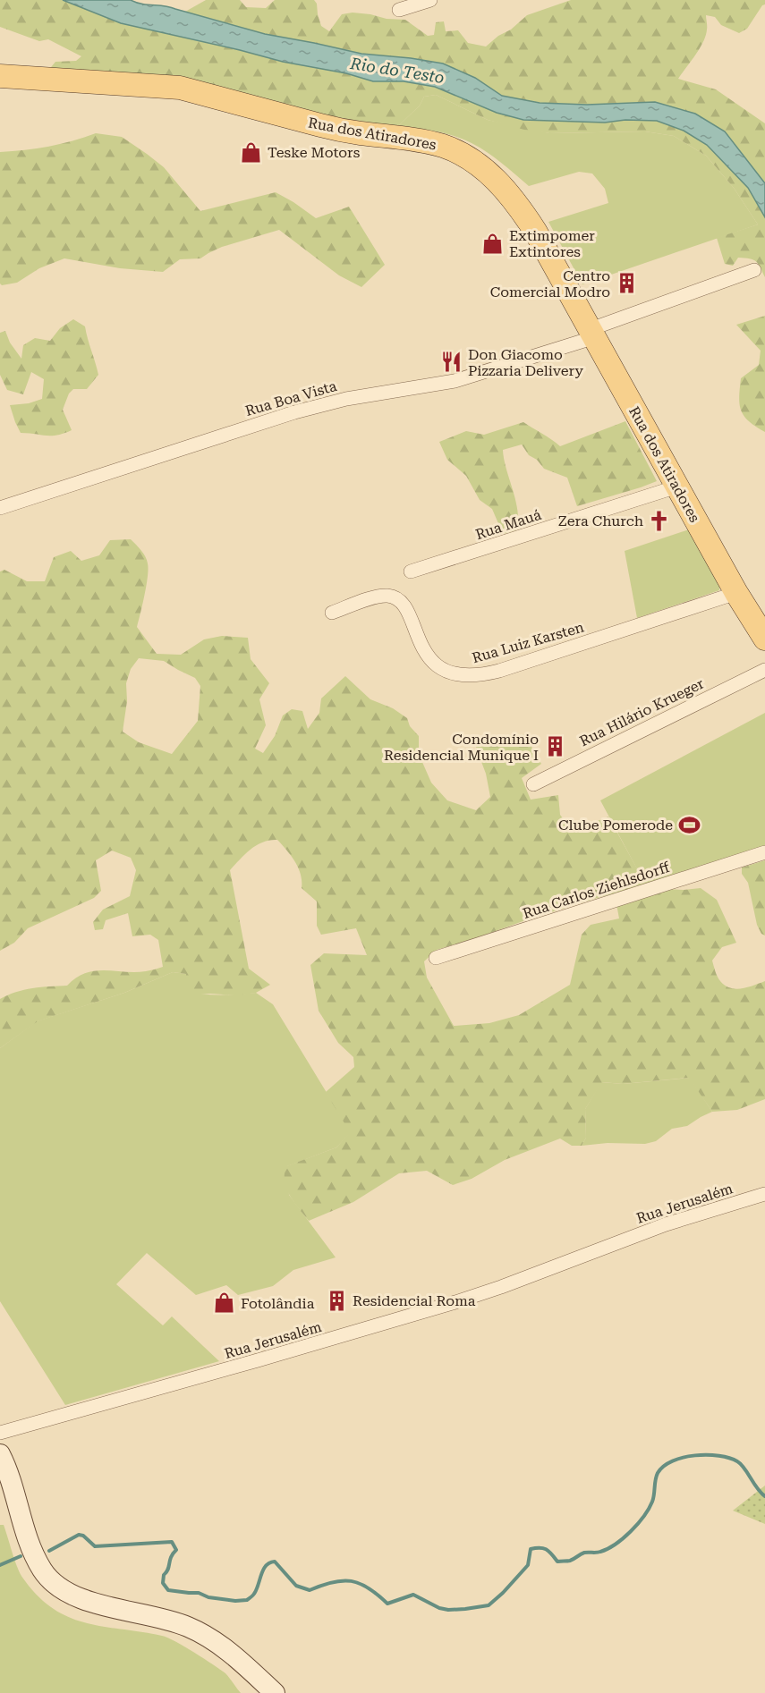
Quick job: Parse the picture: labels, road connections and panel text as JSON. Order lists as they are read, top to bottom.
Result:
{
  "streets": {
    "main road": ["Rua dos Atiradores"],
    "street": [
      "Rua Boa Vista",
      "Rua Mauá",
      "Rua Luiz Karsten",
      "Rua Hilário Krueger",
      "Rua Carlos Ziehlsdorff",
      "Rua Jerusalém"
    ]
  },
  "crossings": [
    ["Rua dos Atiradores", "Rua Boa Vista"],
    ["Rua dos Atiradores", "Rua Mauá"],
    ["Rua dos Atiradores", "Rua Luiz Karsten"]
  ],
  "water": ["Rio do Testo"],
  "places": {
    "shop": ["Teske Motors", "Extimpomer Extintores", "Fotolândia"],
    "building": ["Centro Comercial Modro", "Condomínio Residencial Munique I", "Residencial Roma"],
    "restaurant": ["Don Giacomo Pizzaria Delivery"],
    "church": ["Zera Church"],
    "sports": ["Clube Pomerode"]
  }
}
